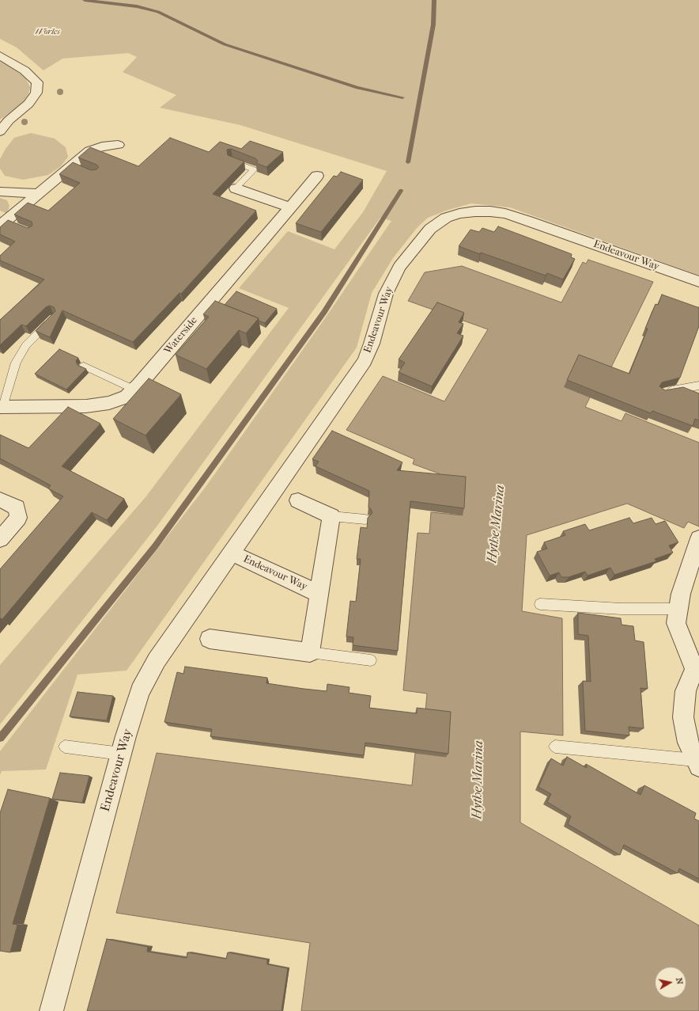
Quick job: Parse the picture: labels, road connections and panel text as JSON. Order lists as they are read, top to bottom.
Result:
{
  "streets": {
    "street": ["Endeavour Way", "Waterside"]
  },
  "water": ["Hythe Marina"],
  "parks": ["Worles"],
  "north": "right"
}
